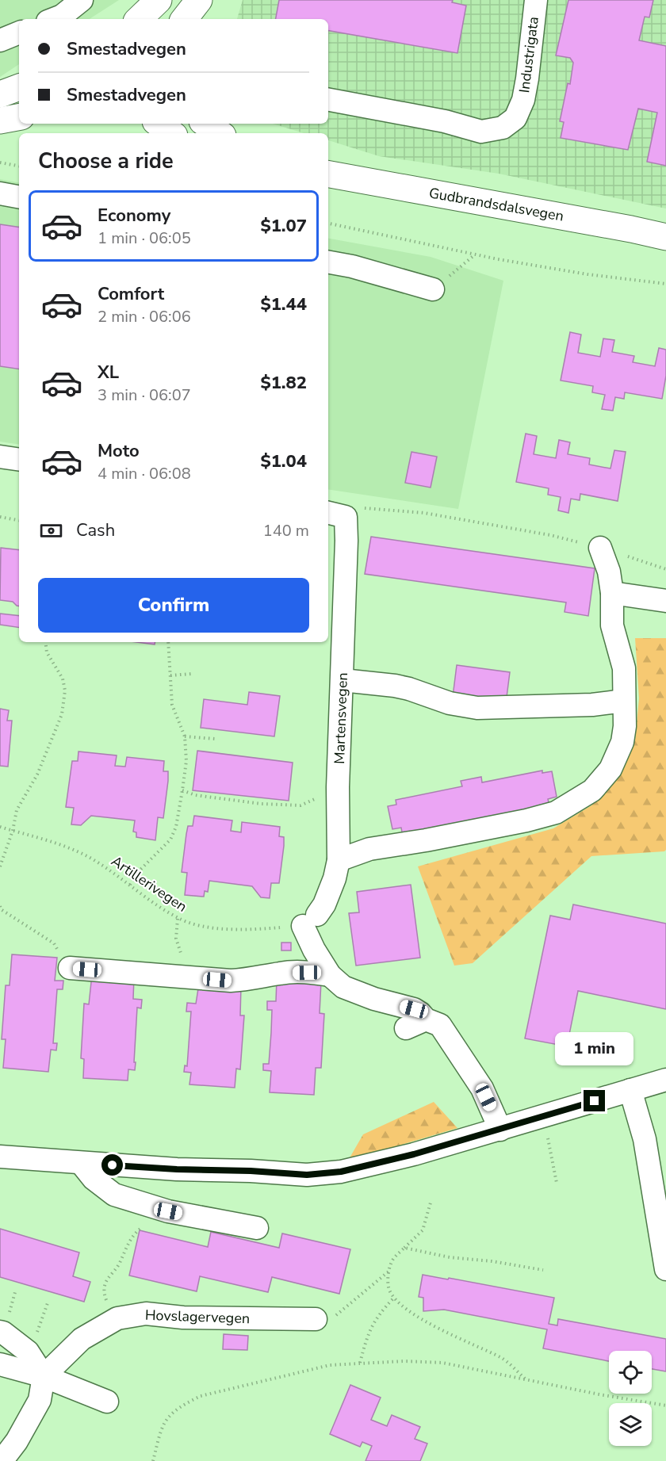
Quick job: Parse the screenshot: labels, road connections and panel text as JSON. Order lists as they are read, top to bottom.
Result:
{
  "streets": {
    "main road": ["Gudbrandsdalsvegen"],
    "street": ["Industrigata", "Martensvegen", "Hovslagervegen"],
    "path": ["Artillerivegen"]
  },
  "crossings": [
    ["Martensvegen", "Artillerivegen"]
  ],
  "page": {
    "banner": ["Smestadvegen", "Smestadvegen"],
    "heading": "Choose a ride",
    "list": [
      {
        "name": "Economy",
        "note": "1 min · 06:05",
        "value": "$1.07"
      },
      {
        "name": "Comfort",
        "note": "2 min · 06:06",
        "value": "$1.44"
      },
      {
        "name": "XL",
        "note": "3 min · 06:07",
        "value": "$1.82"
      },
      {
        "name": "Moto",
        "note": "4 min · 06:08",
        "value": "$1.04"
      }
    ],
    "pay": ["Cash", "140 m"],
    "buttons": "Confirm",
    "bubble": "1 min"
  }
}
